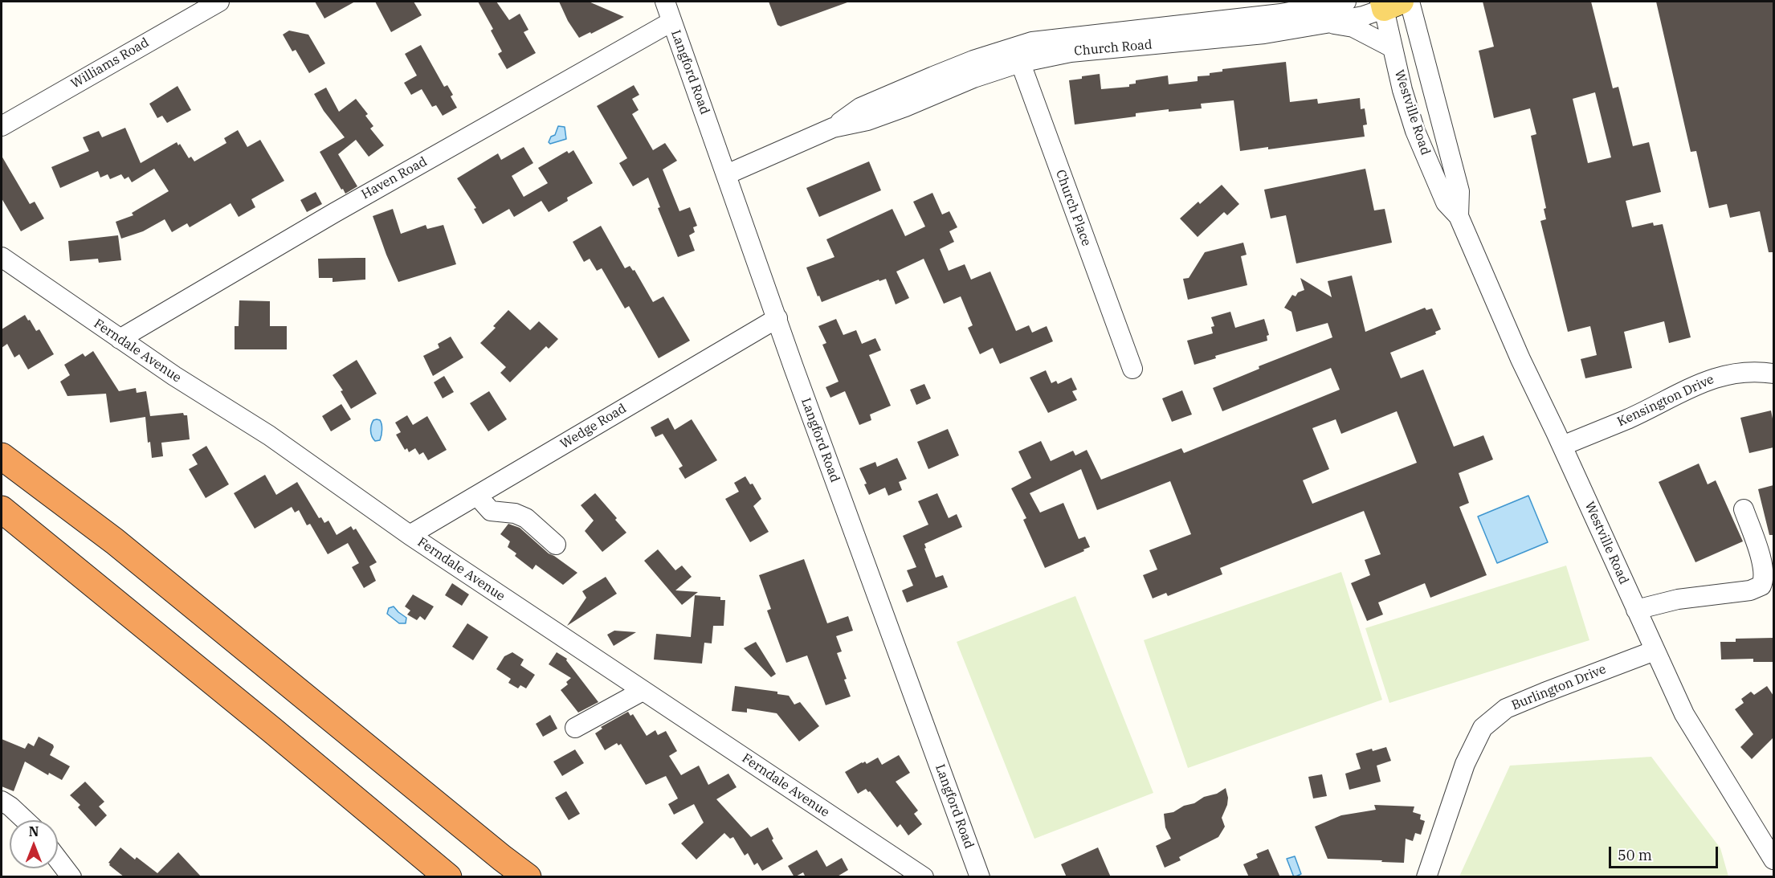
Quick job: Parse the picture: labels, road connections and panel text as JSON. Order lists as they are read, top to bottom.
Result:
{
  "streets": {
    "street": [
      "Church Road",
      "Williams Road",
      "Langford Road",
      "Westville Road",
      "Haven Road",
      "Church Place",
      "Ferndale Avenue",
      "Kensington Drive",
      "Wedge Road",
      "Burlington Drive"
    ]
  },
  "crossings": [
    ["Church Road", "Langford Road"],
    ["Church Road", "Westville Road"],
    ["Church Road", "Church Place"],
    ["Langford Road", "Haven Road"],
    ["Langford Road", "Wedge Road"],
    ["Westville Road", "Kensington Drive"],
    ["Westville Road", "Burlington Drive"],
    ["Haven Road", "Ferndale Avenue"],
    ["Ferndale Avenue", "Wedge Road"]
  ],
  "scale_bar": "50 m",
  "north": "top"
}
